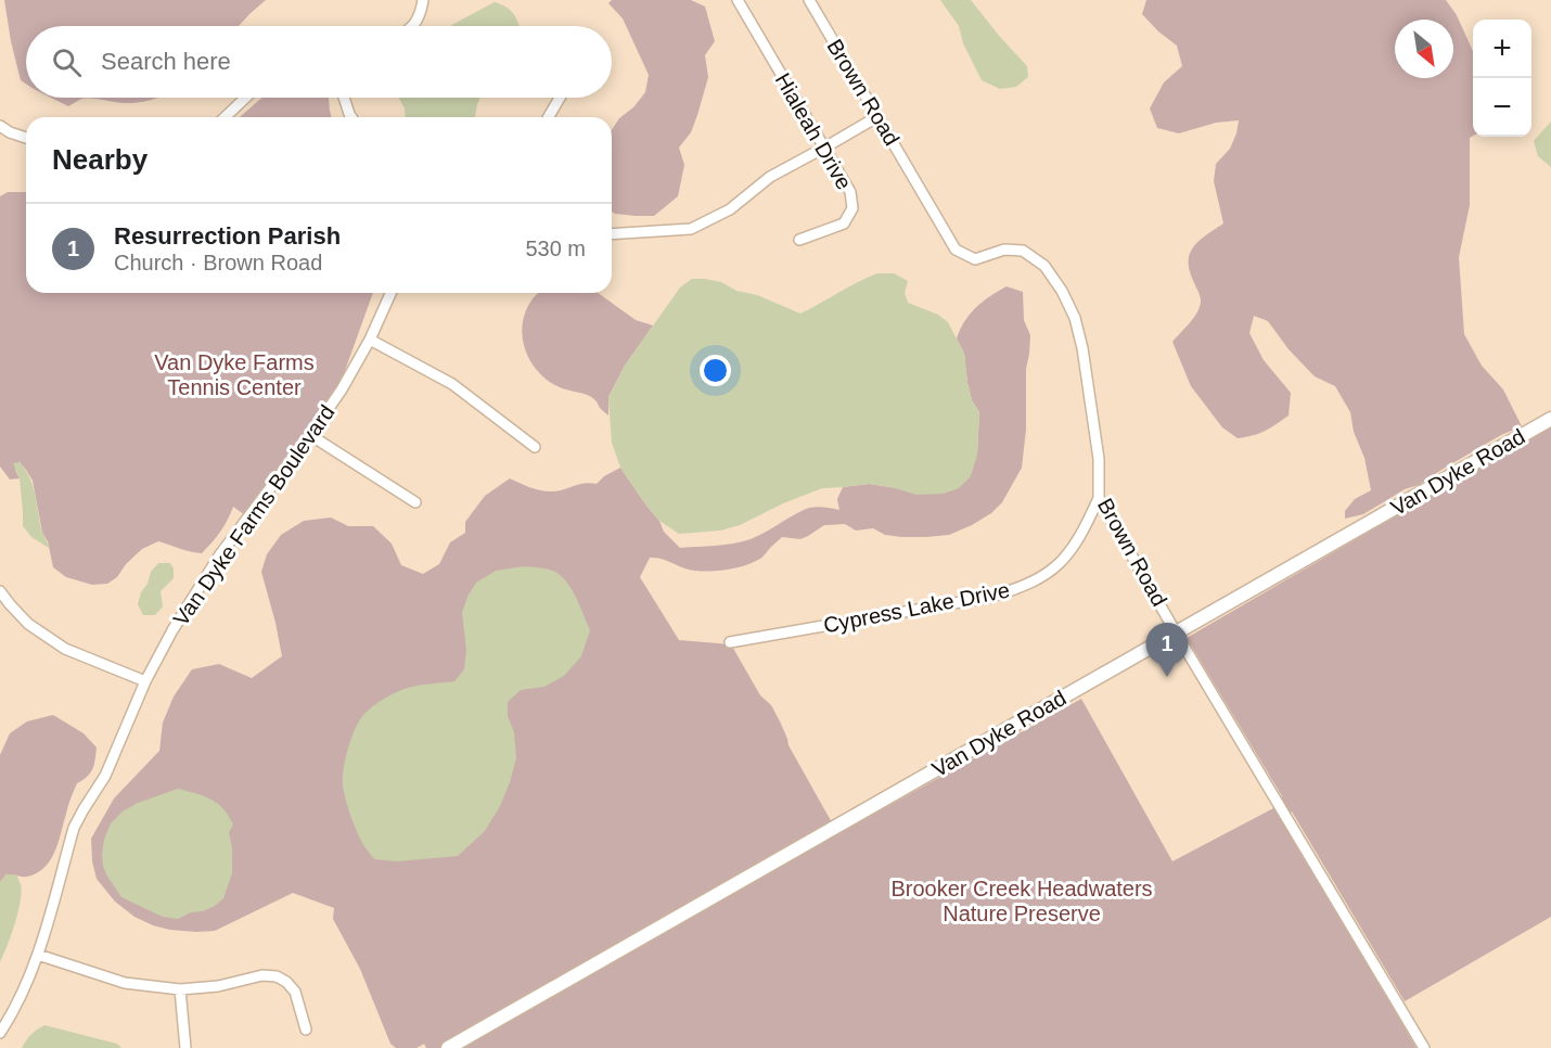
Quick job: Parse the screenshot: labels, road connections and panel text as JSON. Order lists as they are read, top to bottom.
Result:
{
  "streets": {
    "main road": ["Van Dyke Road"],
    "street": [
      "Brown Road",
      "Hialeah Drive",
      "Van Dyke Farms Boulevard",
      "Cypress Lake Drive"
    ]
  },
  "crossings": [
    ["Brown Road", "Van Dyke Road"],
    ["Brown Road", "Cypress Lake Drive"]
  ],
  "parks": ["Van Dyke Farms Tennis Center", "Brooker Creek Headwaters Nature Preserve"],
  "north": "bottom right",
  "page": {
    "map_buttons": ["+", "−"],
    "search": "Search here",
    "heading": "Nearby",
    "list": [
      {
        "mark": "1",
        "name": "Resurrection Parish",
        "note": "Church · Brown Road",
        "value": "530 m"
      }
    ],
    "pins": "1"
  }
}
